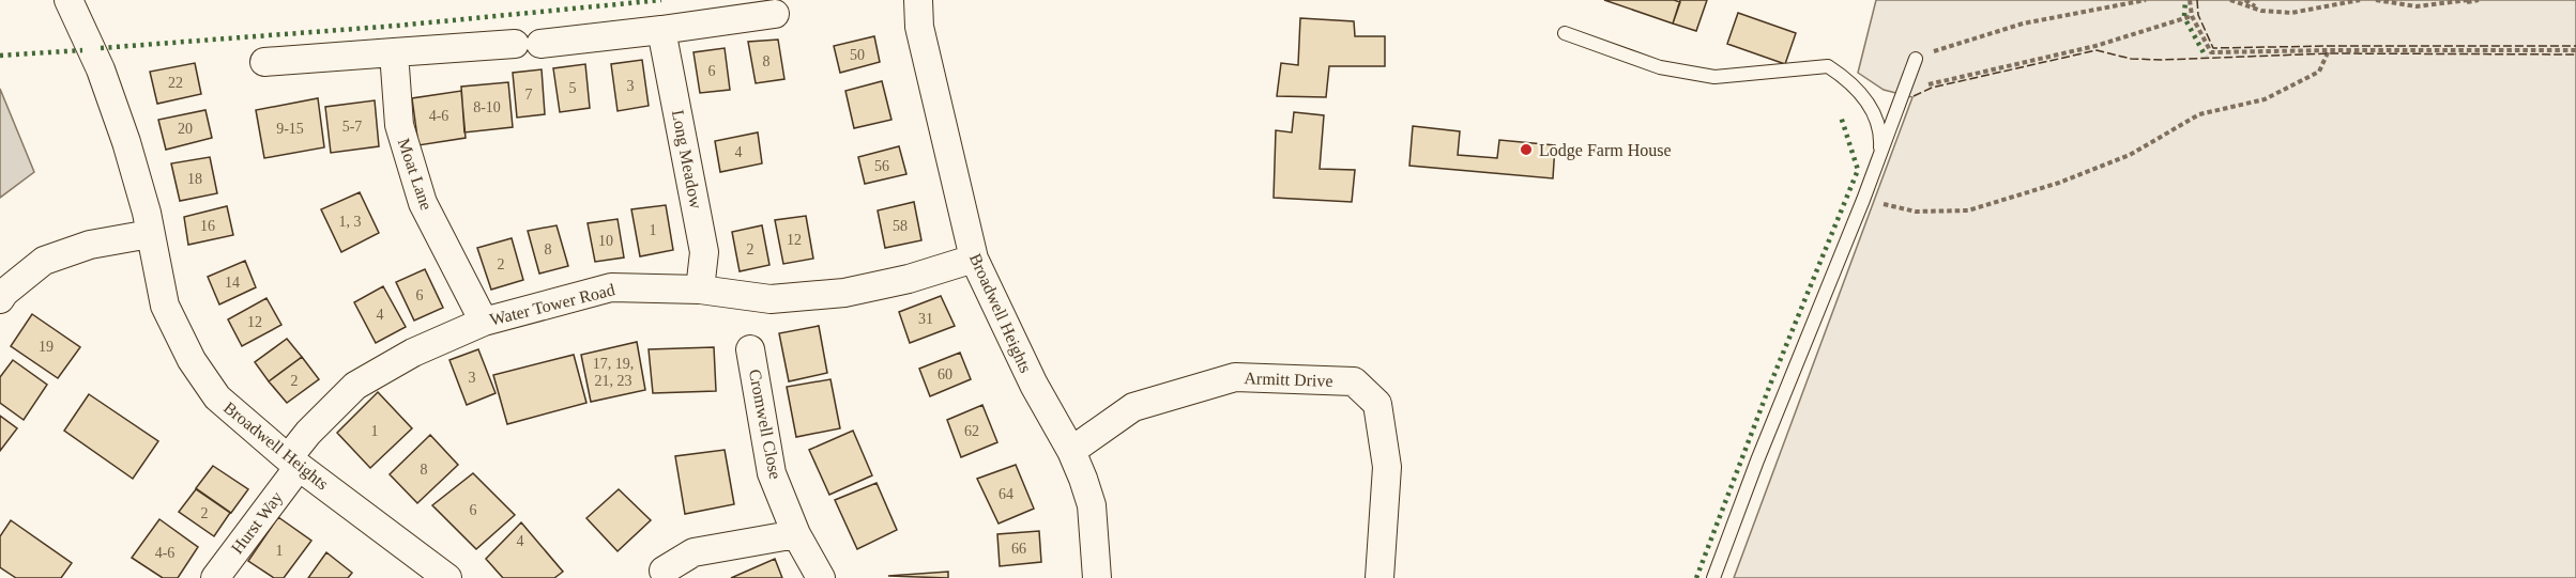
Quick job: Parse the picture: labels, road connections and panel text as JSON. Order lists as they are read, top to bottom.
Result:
{
  "streets": {
    "street": [
      "Long Meadow",
      "Moat Lane",
      "Water Tower Road",
      "Broadwell Heights",
      "Armitt Drive",
      "Cromwell Close",
      "Hurst Way"
    ]
  },
  "crossings": [
    ["Long Meadow", "Water Tower Road"],
    ["Moat Lane", "Water Tower Road"],
    ["Water Tower Road", "Broadwell Heights"],
    ["Water Tower Road", "Hurst Way"],
    ["Broadwell Heights", "Armitt Drive"],
    ["Broadwell Heights", "Hurst Way"]
  ],
  "places": ["Lodge Farm House"],
  "house_numbers": [
    "50",
    "8",
    "6",
    "22",
    "3",
    "5",
    "7",
    "8-10",
    "4-6",
    "5-7",
    "20",
    "9-15",
    "4",
    "56",
    "18",
    "1, 3",
    "16",
    "58",
    "1",
    "12",
    "10",
    "8",
    "2",
    "2",
    "14",
    "6",
    "4",
    "31",
    "12",
    "19",
    "17, 19, 21, 23",
    "60",
    "3",
    "2",
    "1",
    "62",
    "8",
    "64",
    "6",
    "2",
    "4",
    "66",
    "1",
    "4-6"
  ]
}
